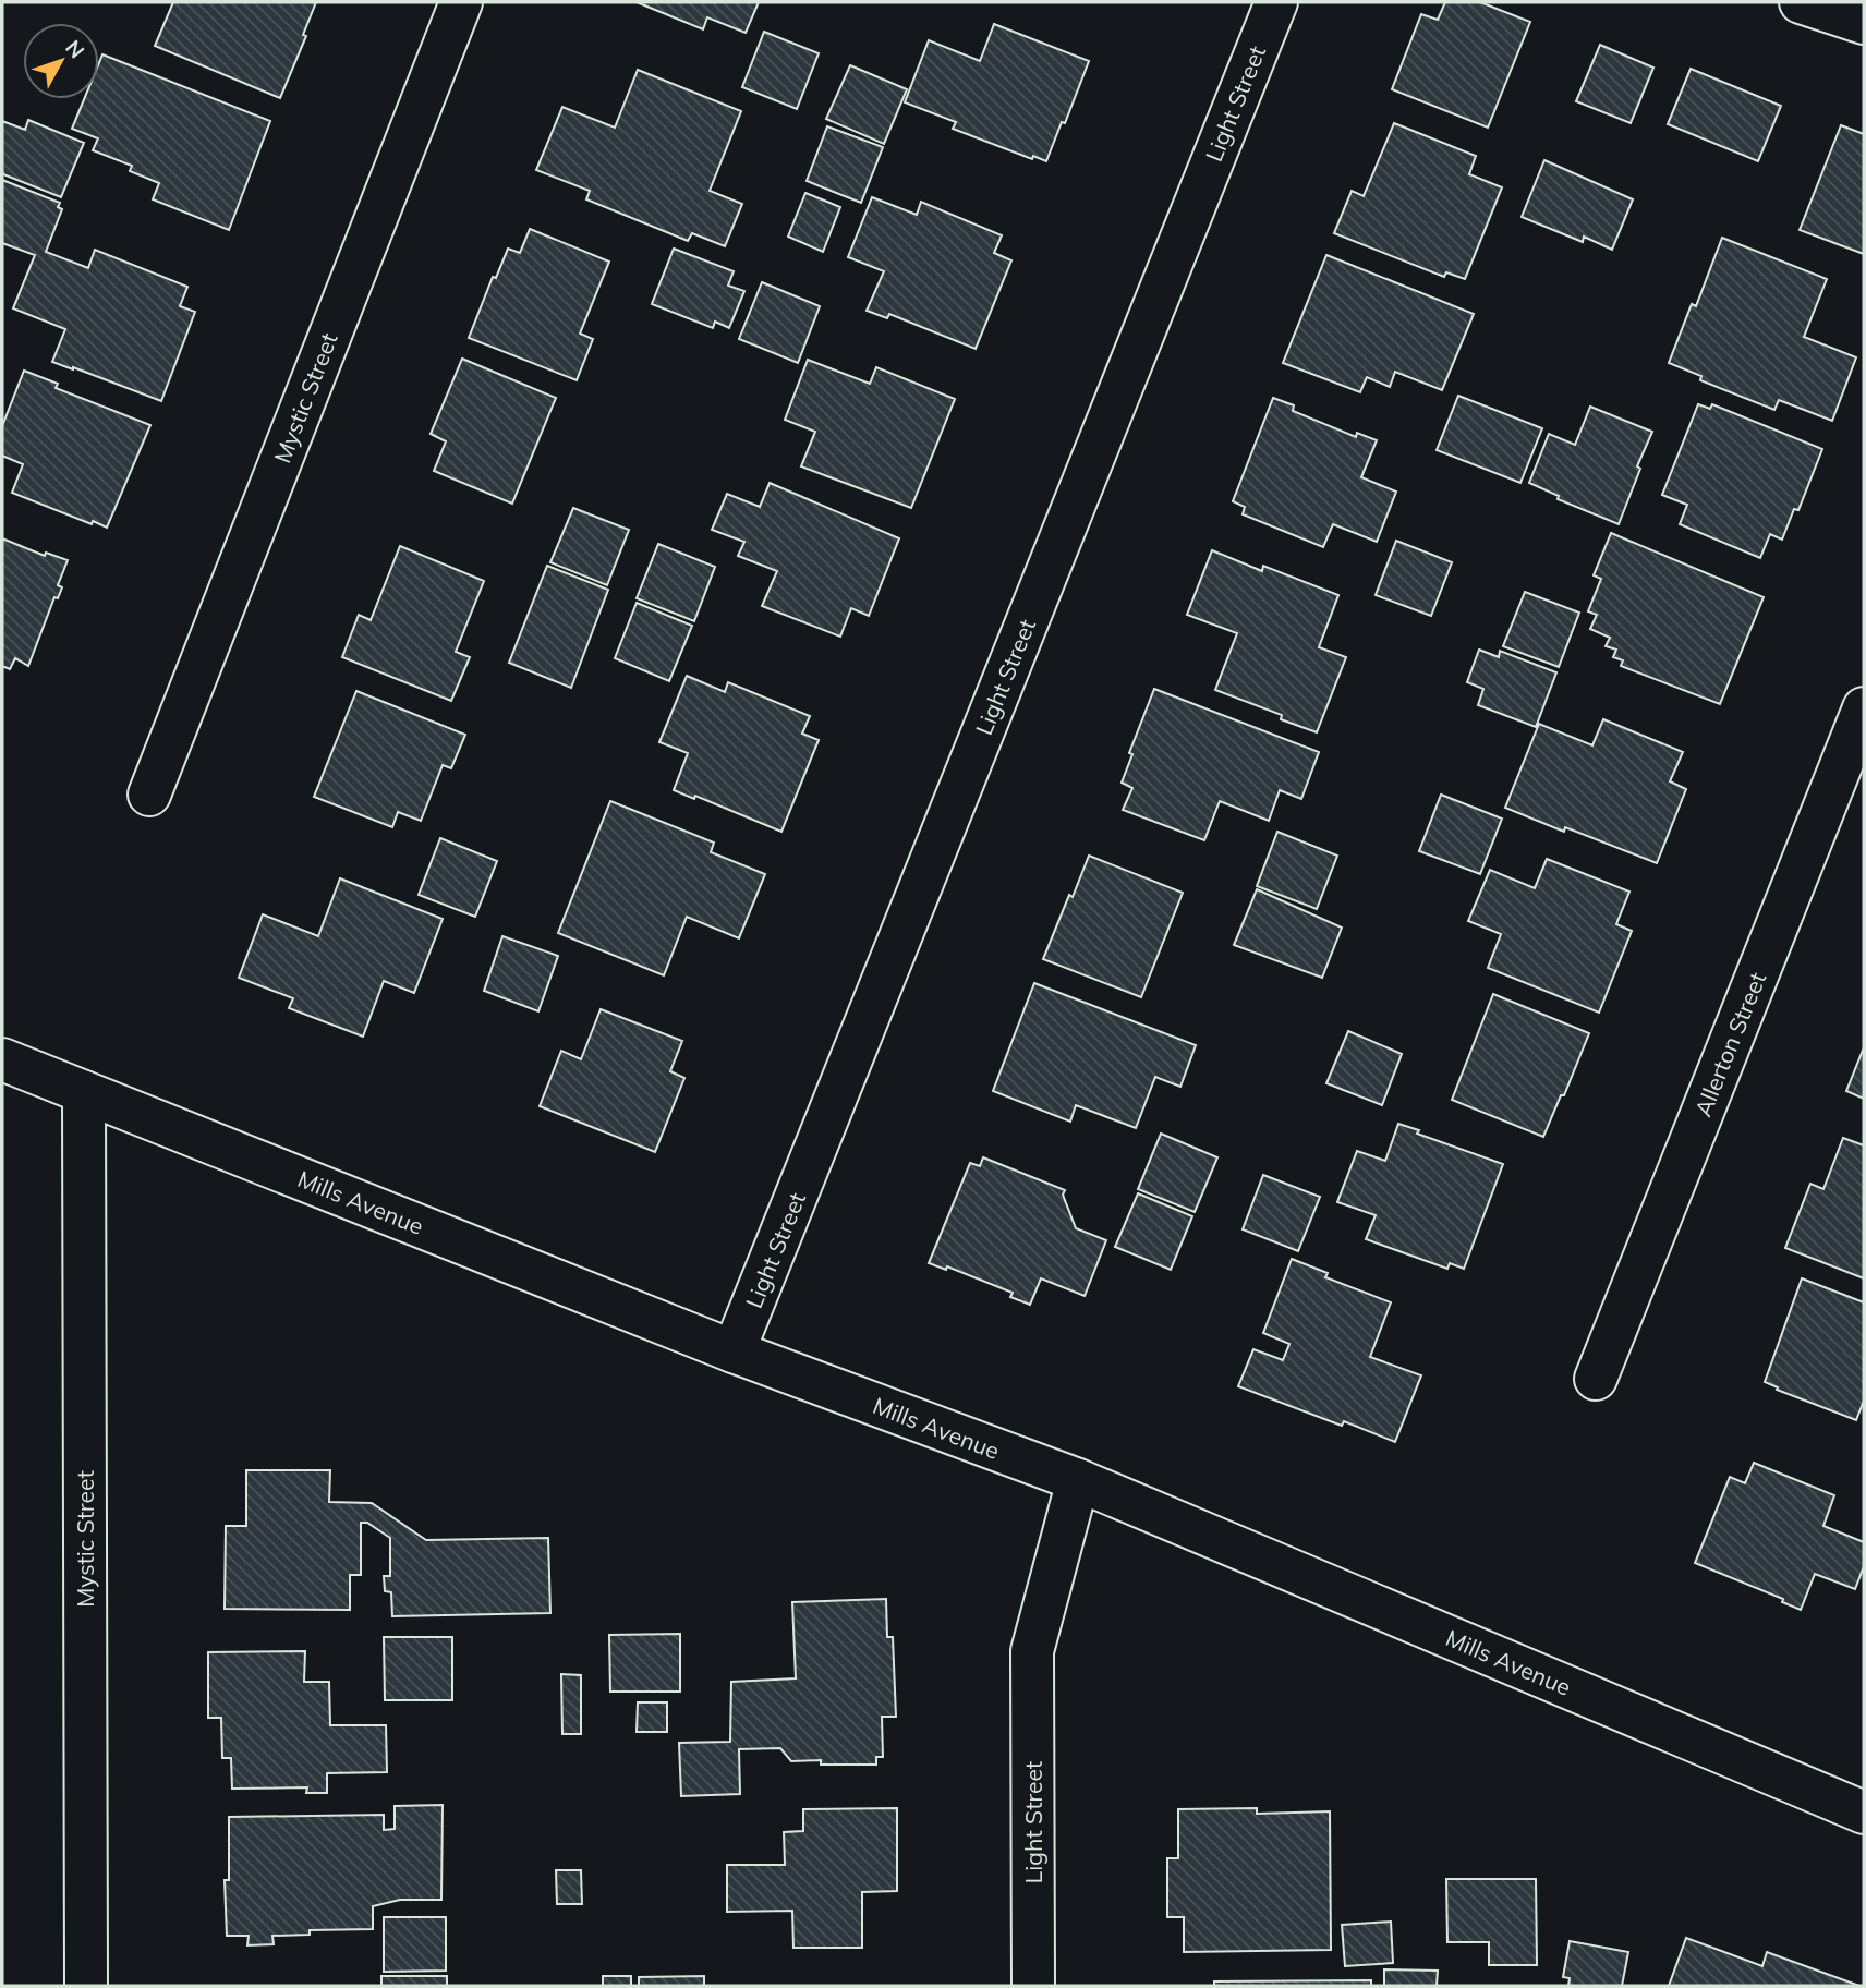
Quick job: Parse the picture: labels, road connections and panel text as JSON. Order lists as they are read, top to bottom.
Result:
{
  "streets": {
    "street": [
      "Light Street",
      "Mystic Street",
      "Allerton Street",
      "Mills Avenue"
    ]
  },
  "crossings": [
    ["Light Street", "Mills Avenue"],
    ["Mystic Street", "Mills Avenue"]
  ],
  "north": "top right"
}
